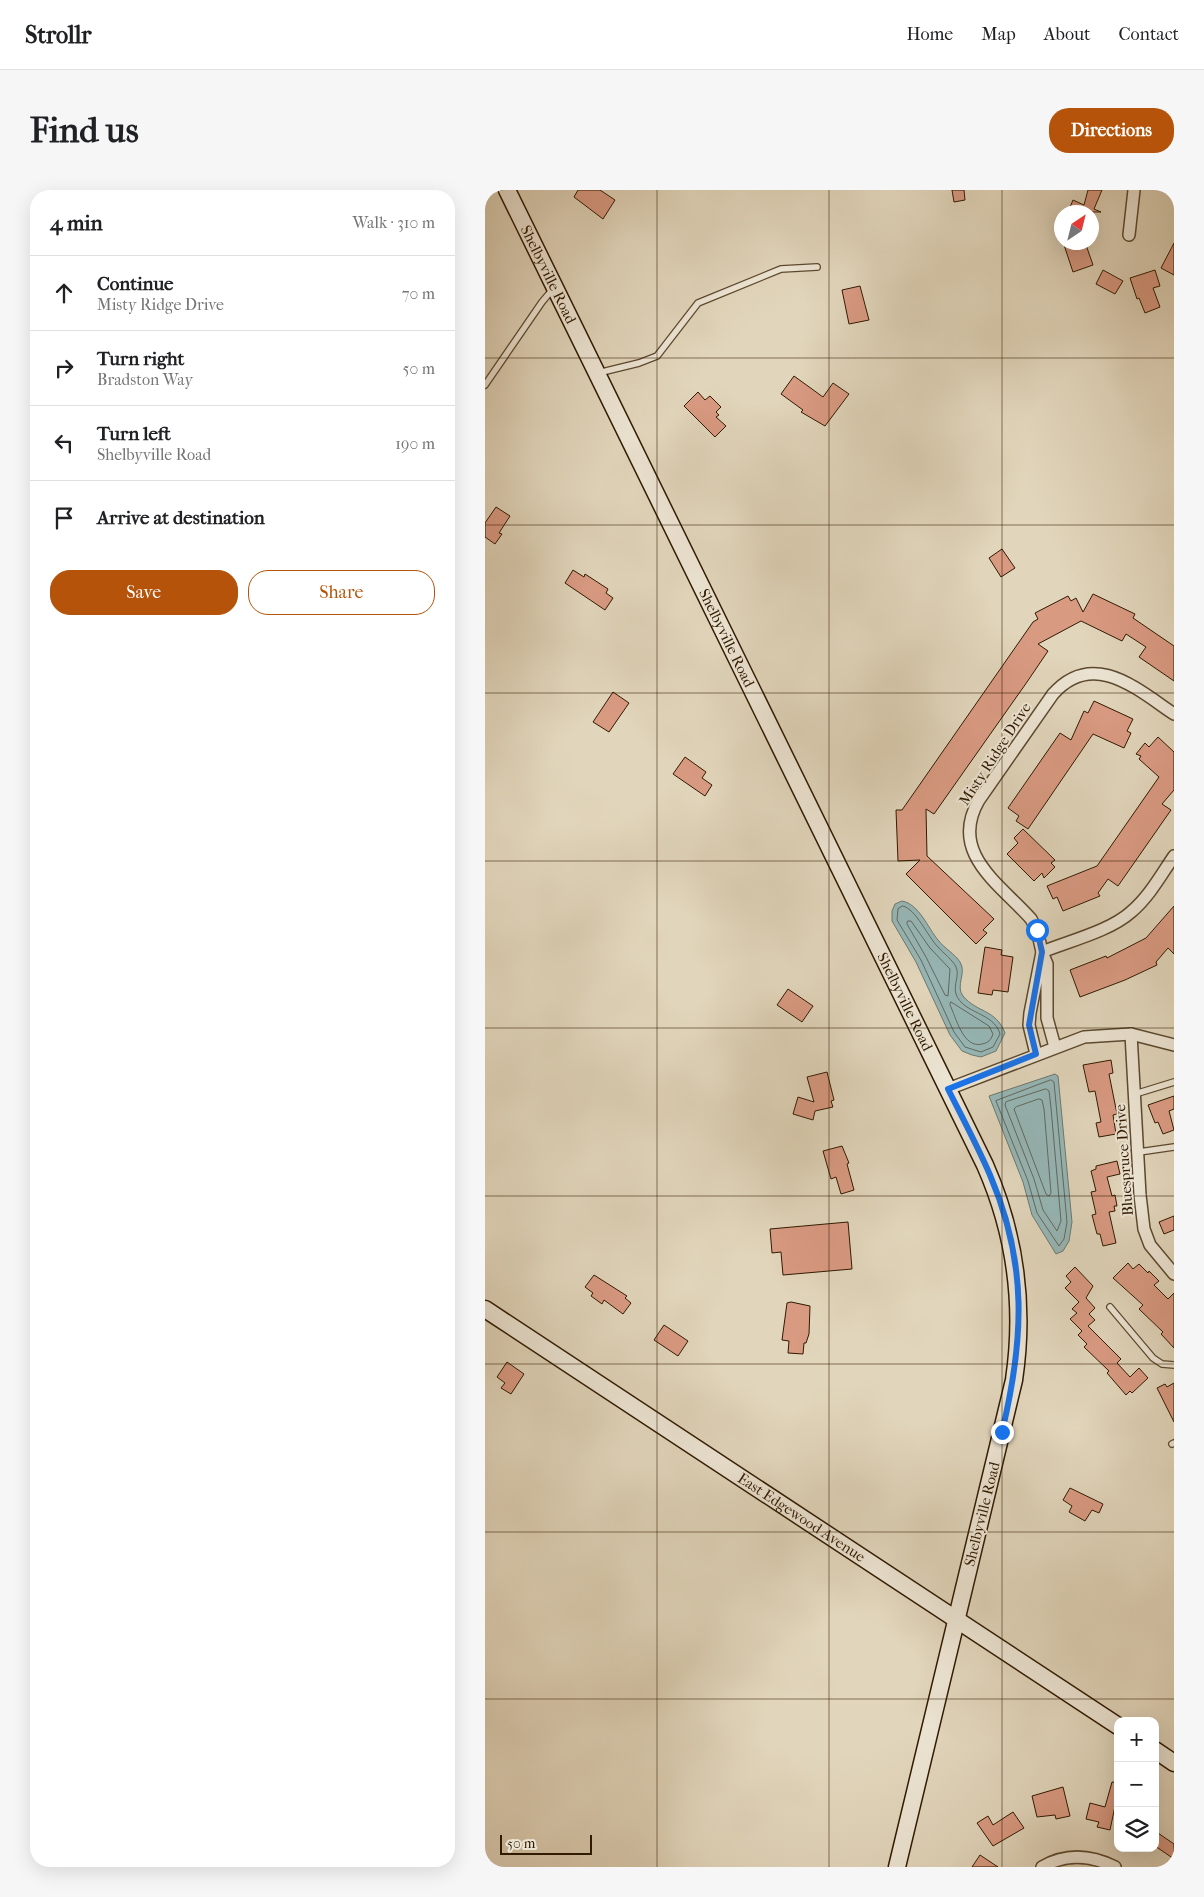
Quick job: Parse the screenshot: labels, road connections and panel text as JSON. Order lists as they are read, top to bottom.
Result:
{
  "streets": {
    "main road": ["Shelbyville Road", "East Edgewood Avenue"],
    "street": ["Misty Ridge Drive", "Bluespruce Drive"]
  },
  "crossings": [
    ["Shelbyville Road", "East Edgewood Avenue"]
  ],
  "scale_bar": "50 m",
  "north": "top right",
  "page": {
    "header": "Strollr",
    "nav": [
      "Home",
      "Map",
      "About",
      "Contact"
    ],
    "buttons": [
      "Directions",
      ["Save", "Share"]
    ],
    "title": "Find us",
    "heading": ["4 min", "Walk · 310 m"],
    "list": [
      ["Continue", "Misty Ridge Drive", "70 m"],
      ["Turn right", "Bradston Way", "50 m"],
      ["Turn left", "Shelbyville Road", "190 m"],
      "Arrive at destination"
    ],
    "map_buttons": ["+", "−"],
    "scale": "50 m"
  }
}
